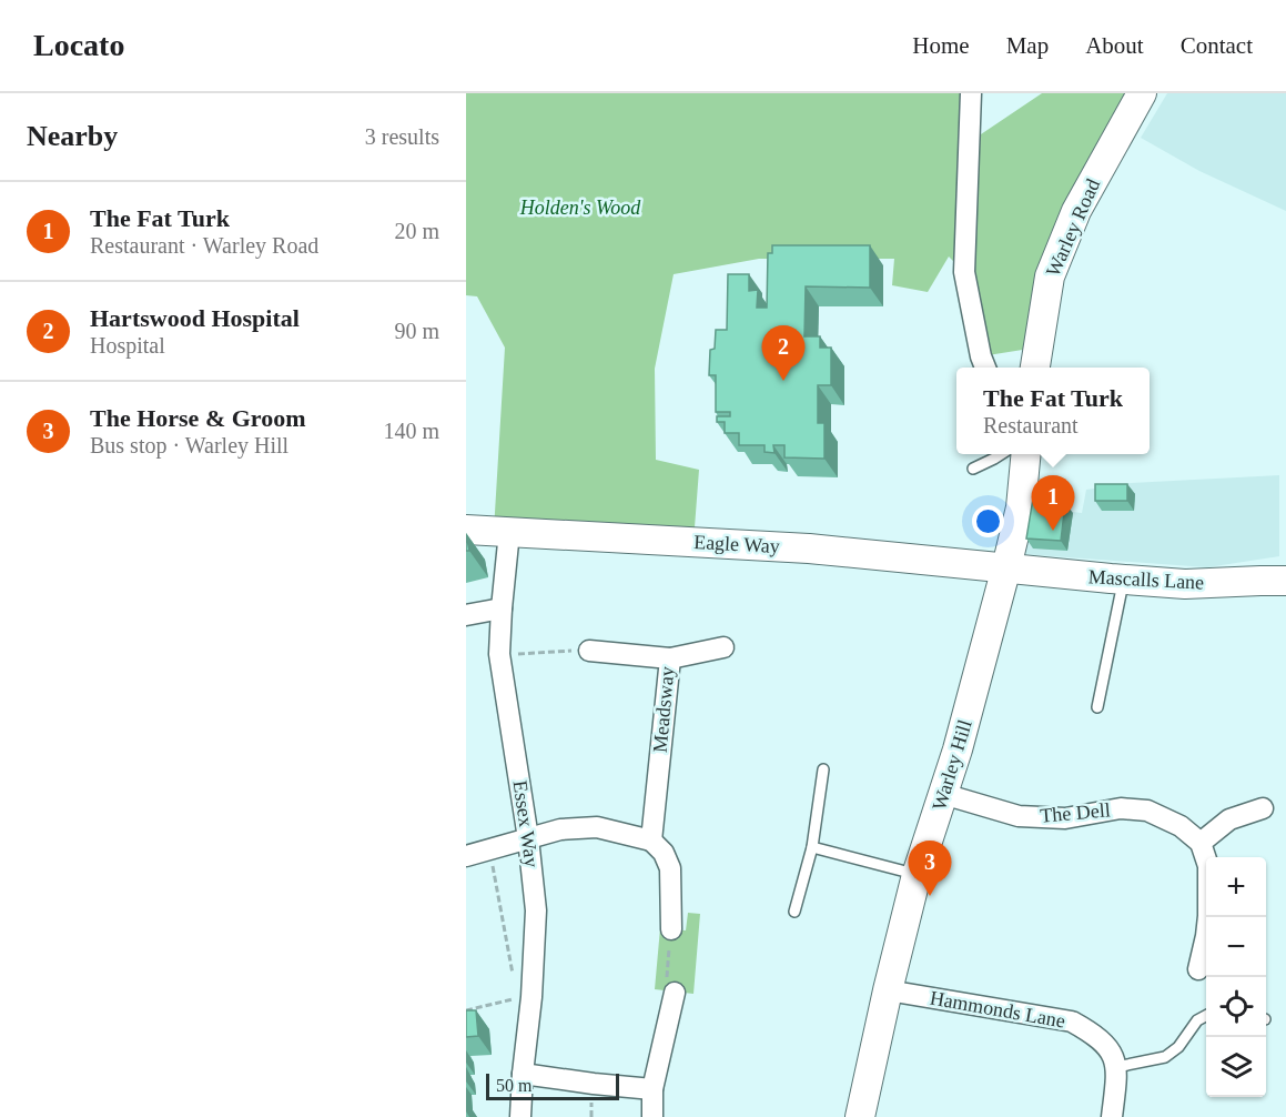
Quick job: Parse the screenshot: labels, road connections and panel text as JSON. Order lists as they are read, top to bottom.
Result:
{
  "streets": {
    "main road": [
      "Warley Road",
      "Eagle Way",
      "Mascalls Lane",
      "Warley Hill"
    ],
    "street": [
      "Meadsway",
      "The Dell",
      "Essex Way",
      "Hammonds Lane"
    ]
  },
  "crossings": [
    ["Eagle Way", "Mascalls Lane"],
    ["Eagle Way", "Warley Hill"],
    ["Eagle Way", "Essex Way"],
    ["Mascalls Lane", "Warley Hill"],
    ["Warley Hill", "The Dell"],
    ["Warley Hill", "Hammonds Lane"]
  ],
  "parks": ["Holden's Wood"],
  "scale_bar": "50 m",
  "page": {
    "header": "Locato",
    "nav": [
      "Home",
      "Map",
      "About",
      "Contact"
    ],
    "heading": ["Nearby", "3 results"],
    "list": [
      {
        "mark": "1",
        "name": "The Fat Turk",
        "note": "Restaurant · Warley Road",
        "value": "20 m"
      },
      {
        "mark": "2",
        "name": "Hartswood Hospital",
        "note": "Hospital",
        "value": "90 m"
      },
      {
        "mark": "3",
        "name": "The Horse & Groom",
        "note": "Bus stop · Warley Hill",
        "value": "140 m"
      }
    ],
    "pins": ["2", "1", "3"],
    "popup": ["The Fat Turk", "Restaurant"],
    "map_buttons": ["+", "−"],
    "scale": "50 m"
  }
}
